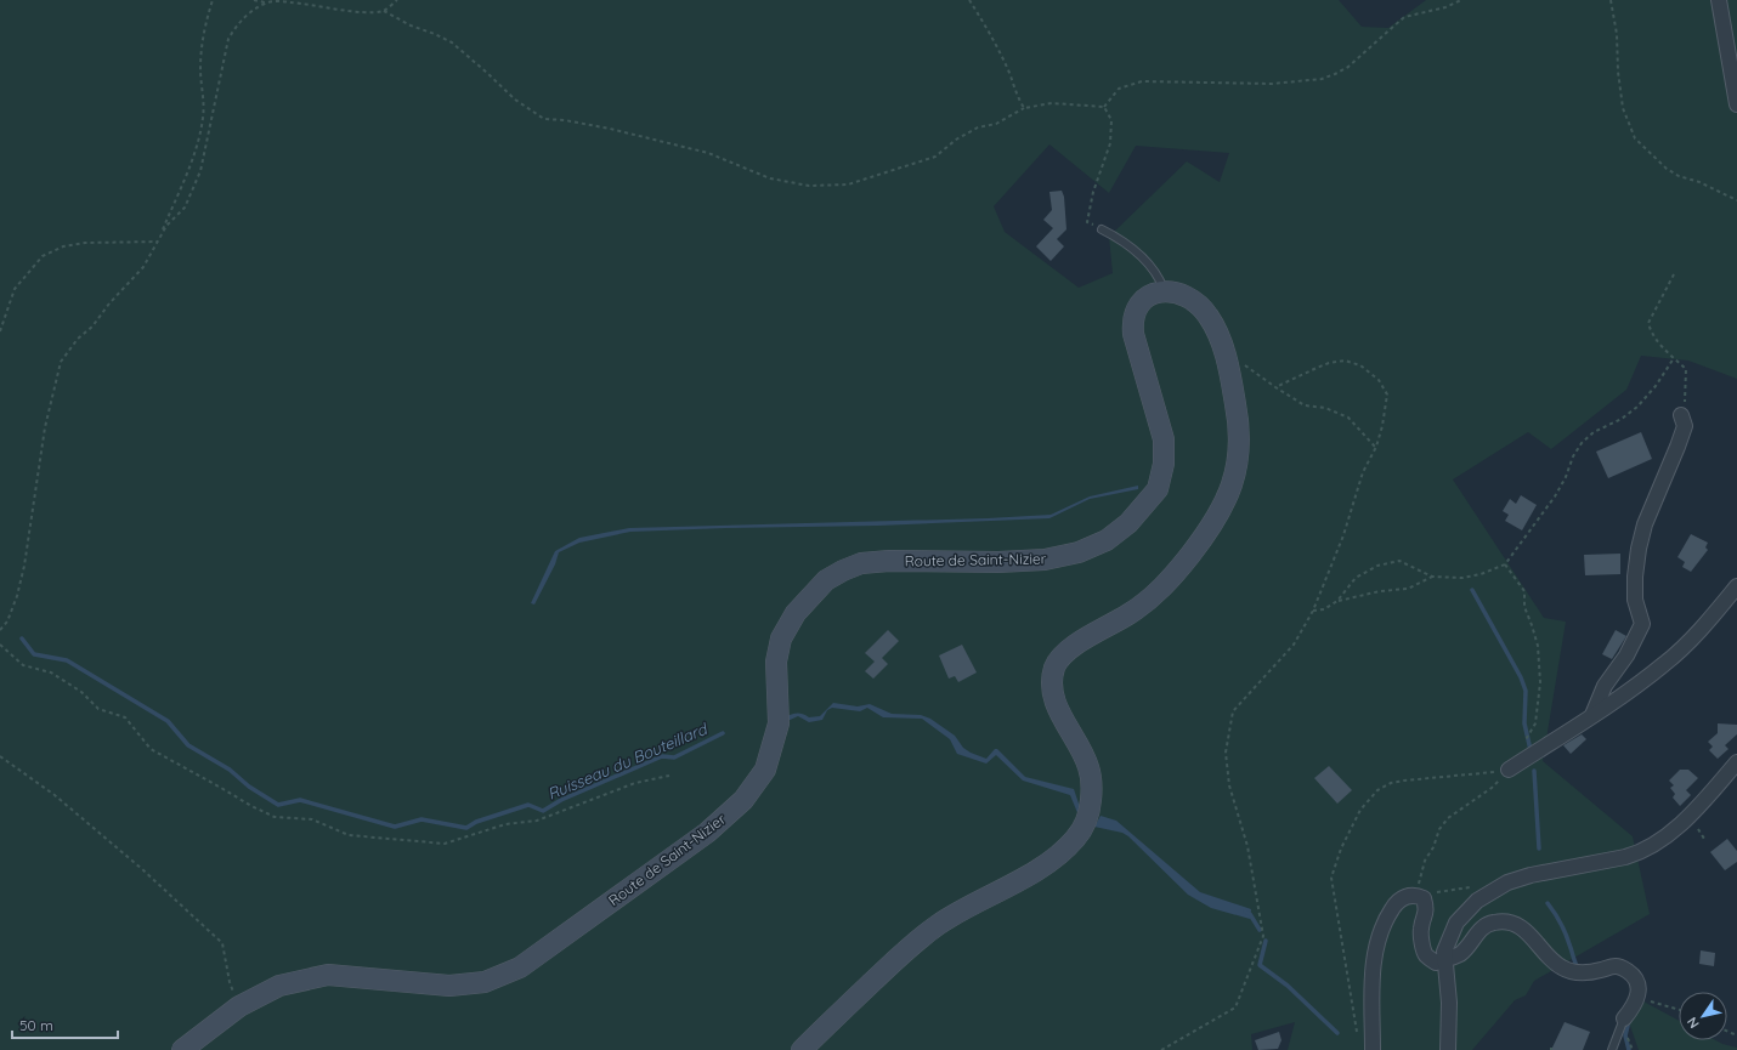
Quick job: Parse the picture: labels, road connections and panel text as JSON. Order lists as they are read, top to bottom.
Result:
{
  "streets": {
    "main road": ["Route de Saint-Nizier"]
  },
  "water": ["Ruisseau du Bouteillard"],
  "scale_bar": "50 m",
  "north": "bottom left"
}
